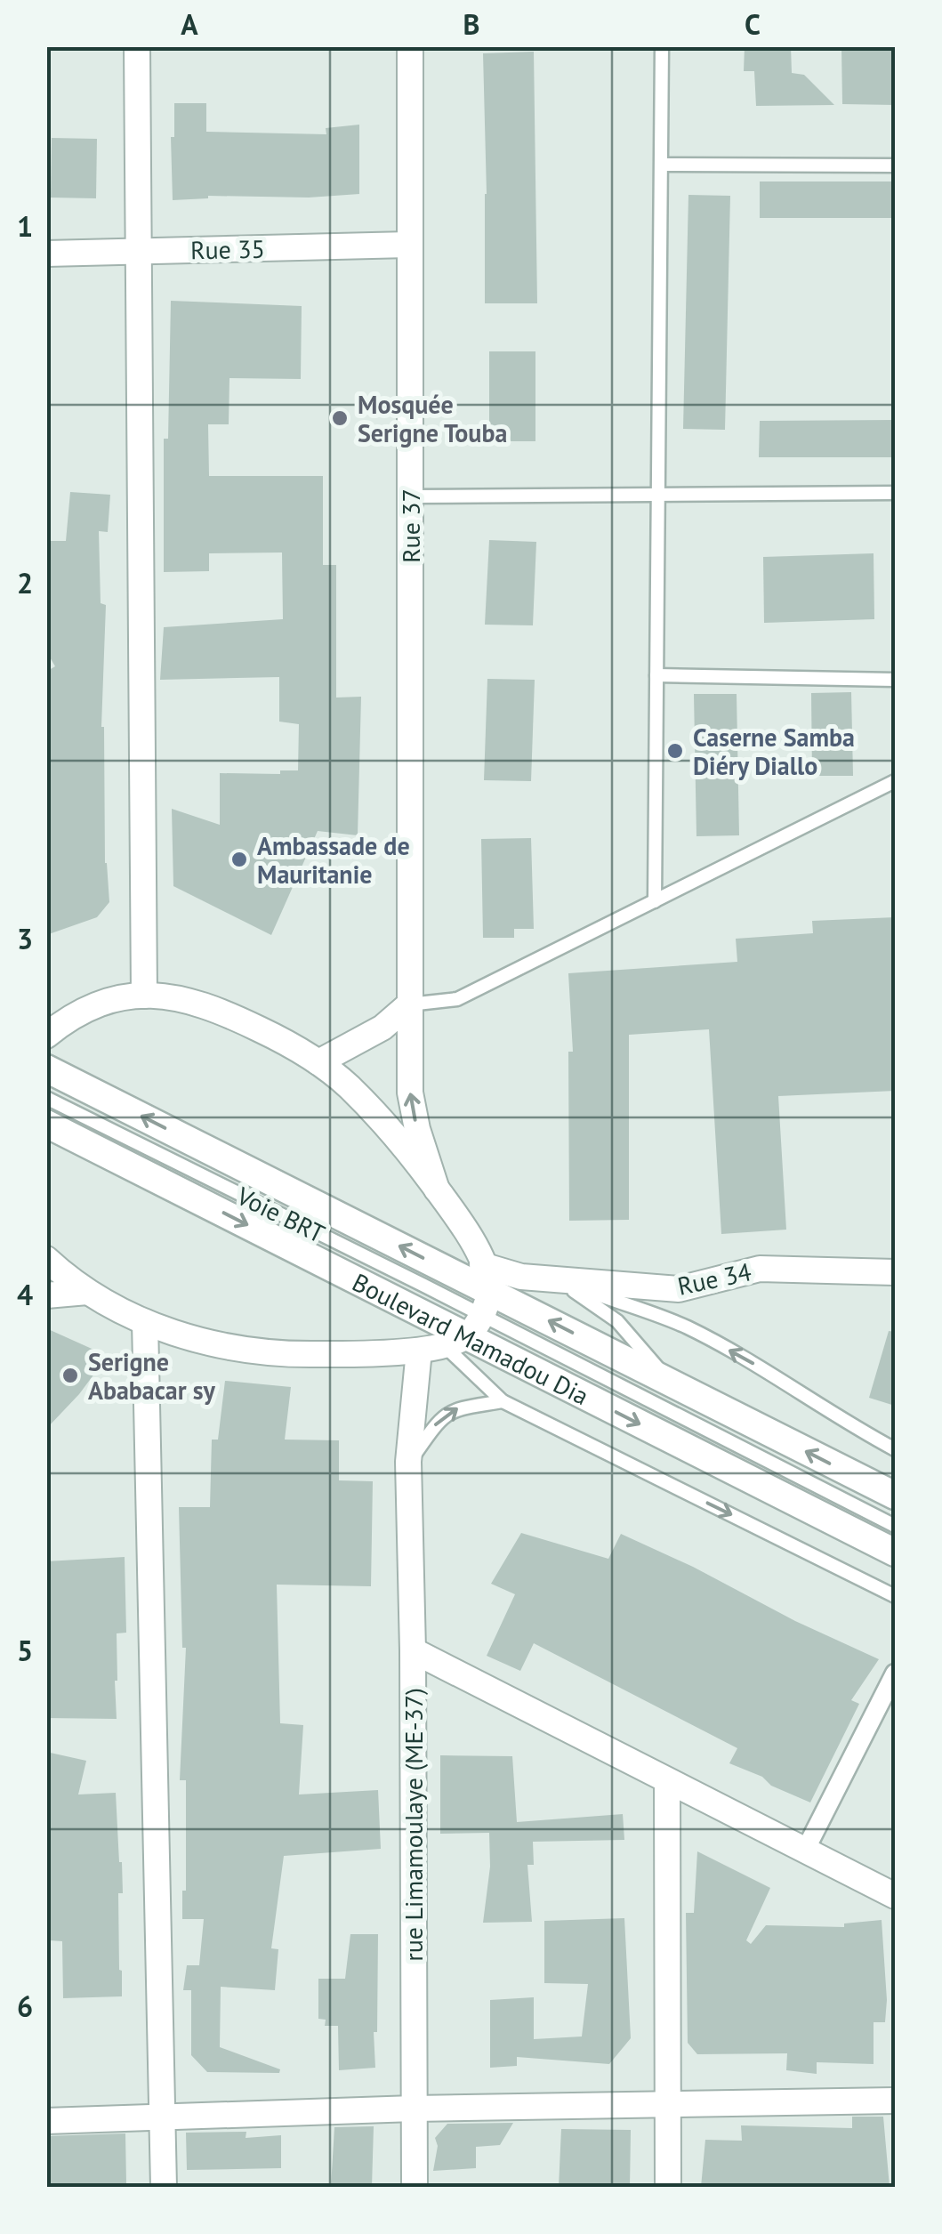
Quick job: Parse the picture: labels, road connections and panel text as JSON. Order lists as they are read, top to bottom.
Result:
{
  "streets": {
    "street": [
      "Rue 35",
      "Rue 37",
      "Rue 34",
      "Boulevard Mamadou Dia",
      "rue Limamoulaye (ME-37)"
    ],
    "lane": ["Voie BRT"]
  },
  "crossings": [
    ["Rue 35", "Rue 37"],
    ["Voie BRT", "Rue 34"],
    ["Voie BRT", "Boulevard Mamadou Dia"],
    ["Voie BRT", "rue Limamoulaye (ME-37)"],
    ["Rue 34", "Boulevard Mamadou Dia"],
    ["Rue 34", "rue Limamoulaye (ME-37)"],
    ["Boulevard Mamadou Dia", "rue Limamoulaye (ME-37)"]
  ],
  "places": [
    "Mosquée Serigne Touba",
    "Caserne Samba Diéry Diallo",
    "Ambassade de Mauritanie",
    "Serigne Ababacar sy"
  ],
  "grid": {
    "columns": ["A", "B", "C"],
    "rows": [
      "1",
      "2",
      "3",
      "4",
      "5",
      "6"
    ]
  }
}
